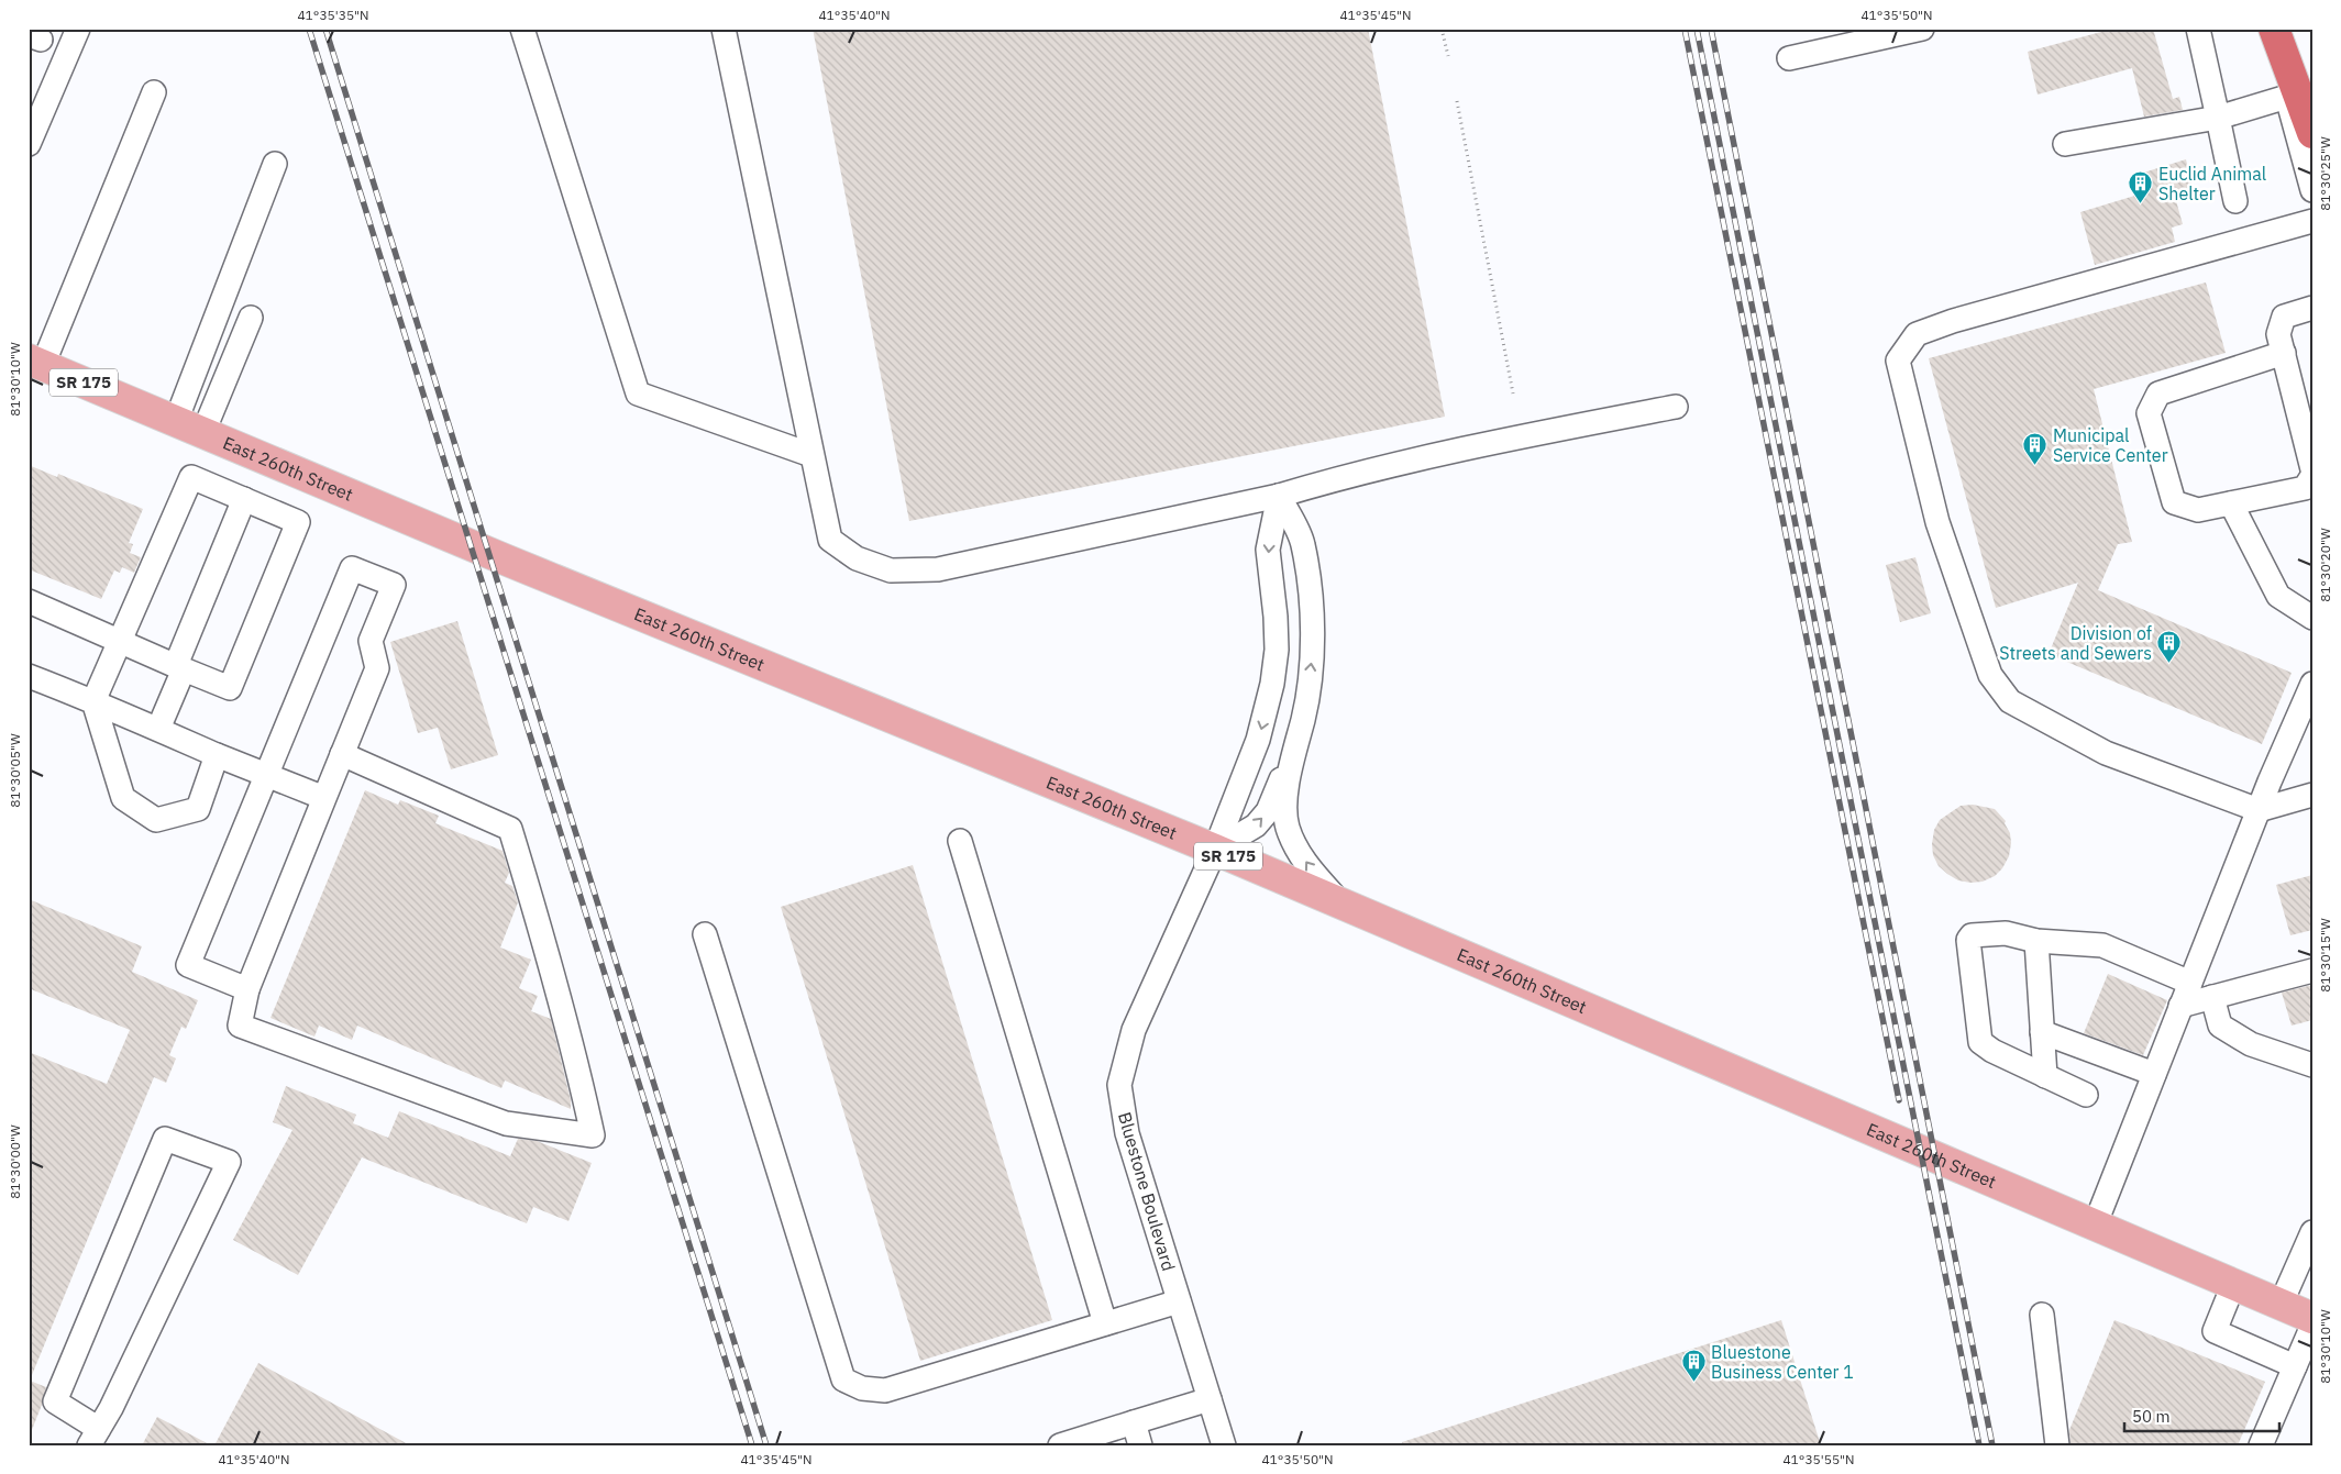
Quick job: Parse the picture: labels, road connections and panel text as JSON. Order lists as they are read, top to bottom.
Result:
{
  "streets": {
    "main road": ["SR 175", "East 260th Street"],
    "street": ["Bluestone Boulevard"]
  },
  "crossings": [
    ["East 260th Street", "Bluestone Boulevard"]
  ],
  "places": {
    "building": [
      "Euclid Animal Shelter",
      "Municipal Service Center",
      "Division of Streets and Sewers",
      "Bluestone Business Center 1"
    ]
  },
  "scale_bar": "50 m",
  "coordinates": [
    "41°35'35\"N",
    "41°35'40\"N",
    "41°35'45\"N",
    "41°35'50\"N",
    "81°30'25\"W",
    "81°30'10\"W",
    "81°30'20\"W",
    "81°30'05\"W",
    "81°30'15\"W",
    "81°30'00\"W",
    "41°35'55\"N"
  ]
}
